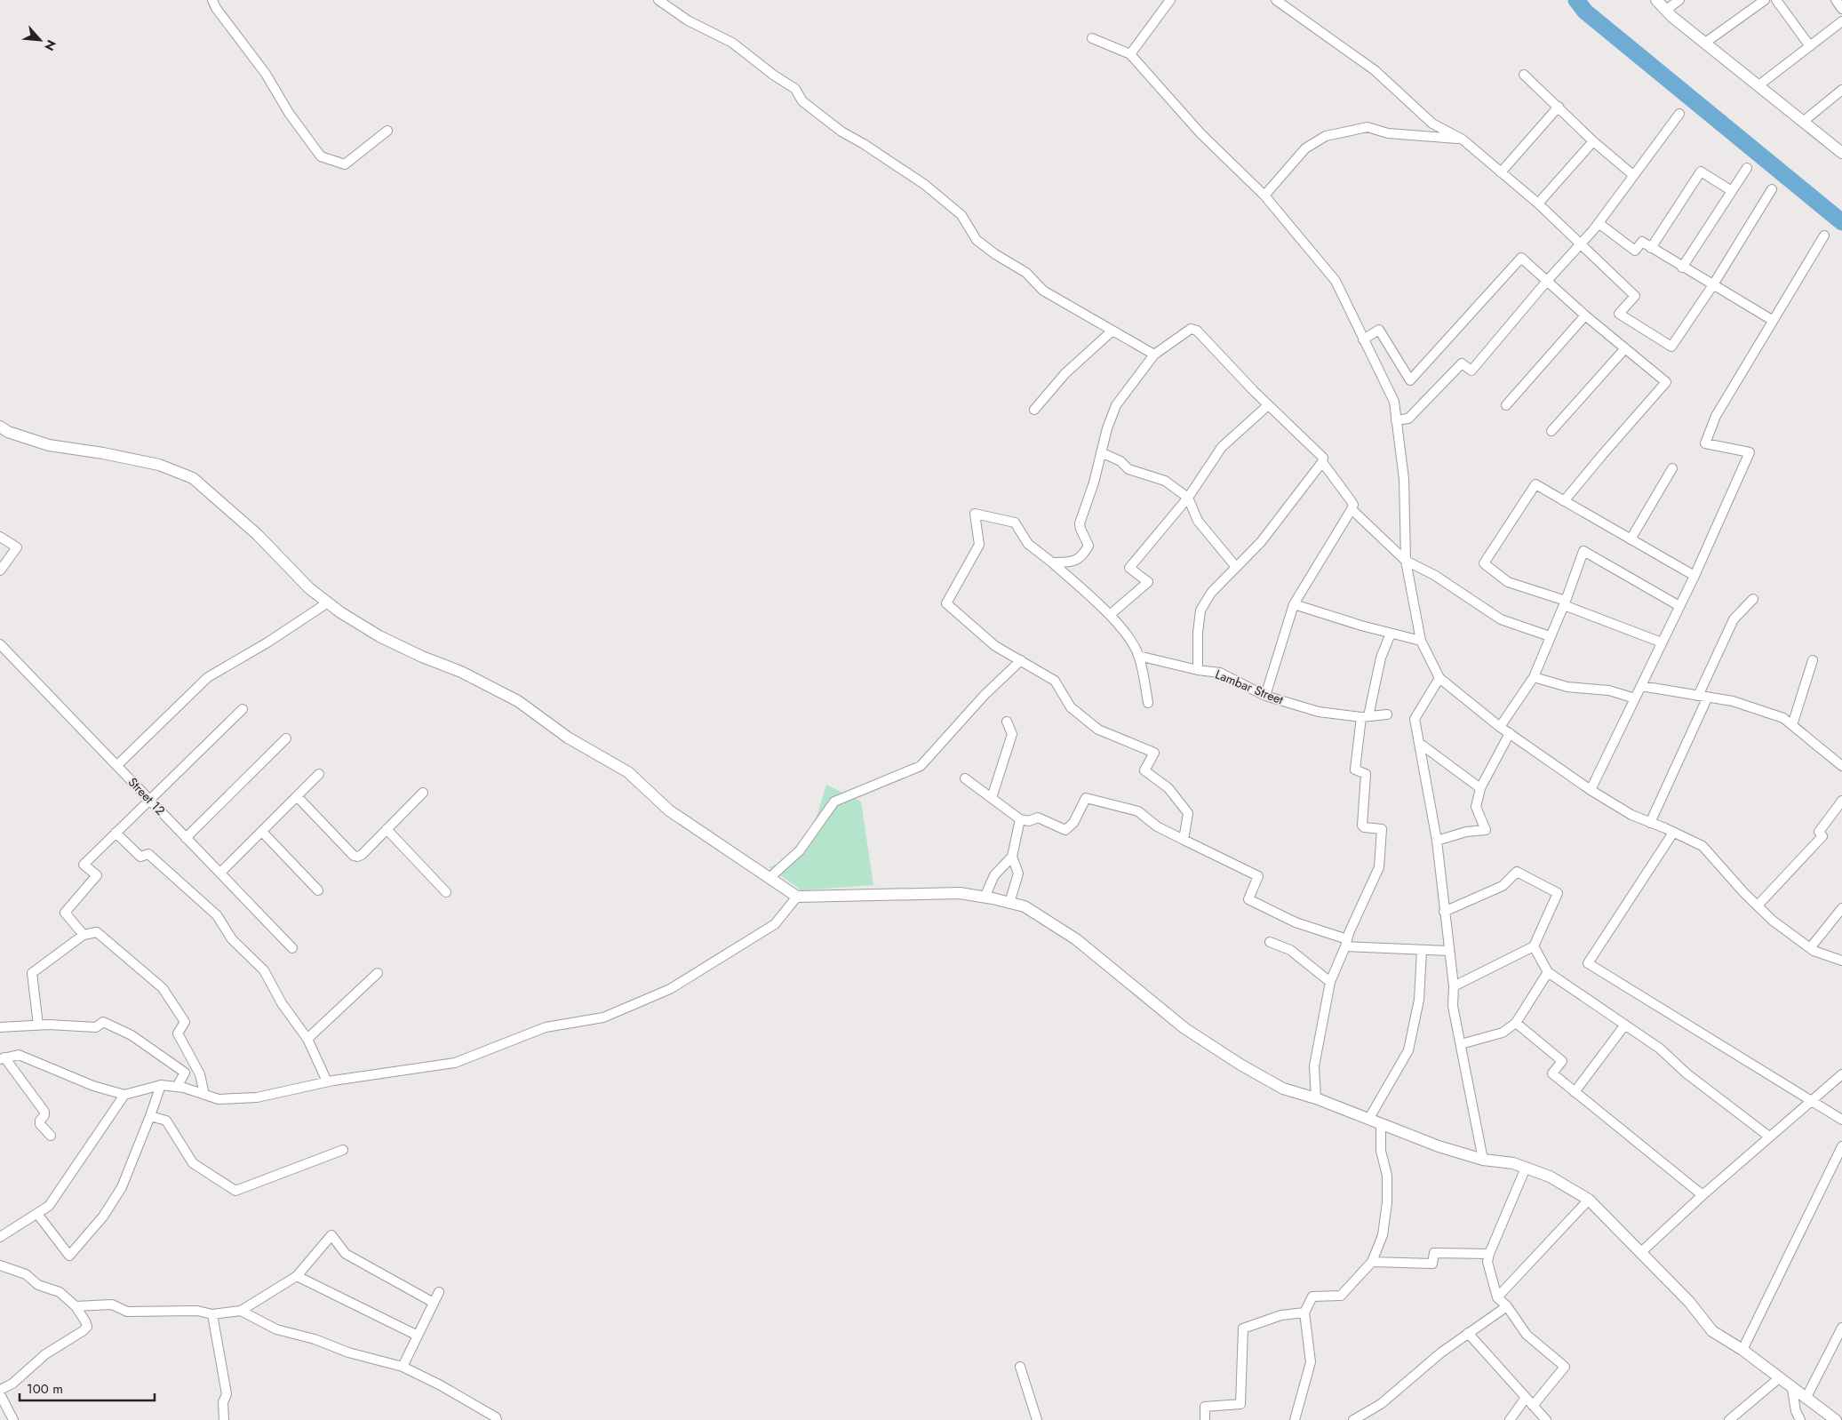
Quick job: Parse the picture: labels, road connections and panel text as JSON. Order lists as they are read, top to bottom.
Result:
{
  "streets": {
    "street": ["Lambar Street", "Street 12"]
  },
  "scale_bar": "100 m",
  "north": "bottom right"
}
